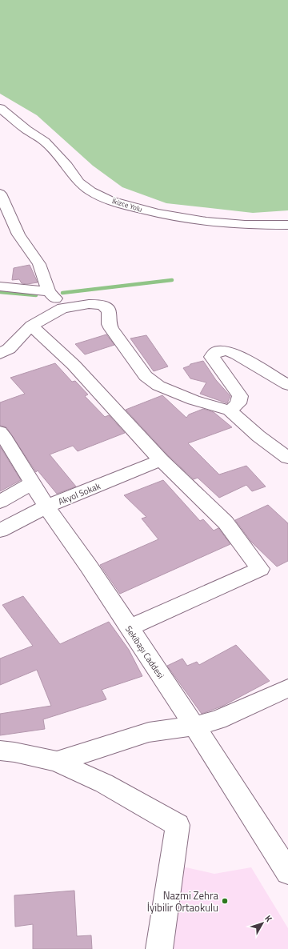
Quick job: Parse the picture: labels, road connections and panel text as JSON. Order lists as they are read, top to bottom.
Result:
{
  "streets": {
    "street": ["İkizce Yolu", "Akyol Sokak", "Sekibaşı Caddesi"]
  },
  "crossings": [
    ["Akyol Sokak", "Sekibaşı Caddesi"]
  ],
  "places": ["Nazmi Zehra İyibilir Ortaokulu"],
  "north": "top right"
}
